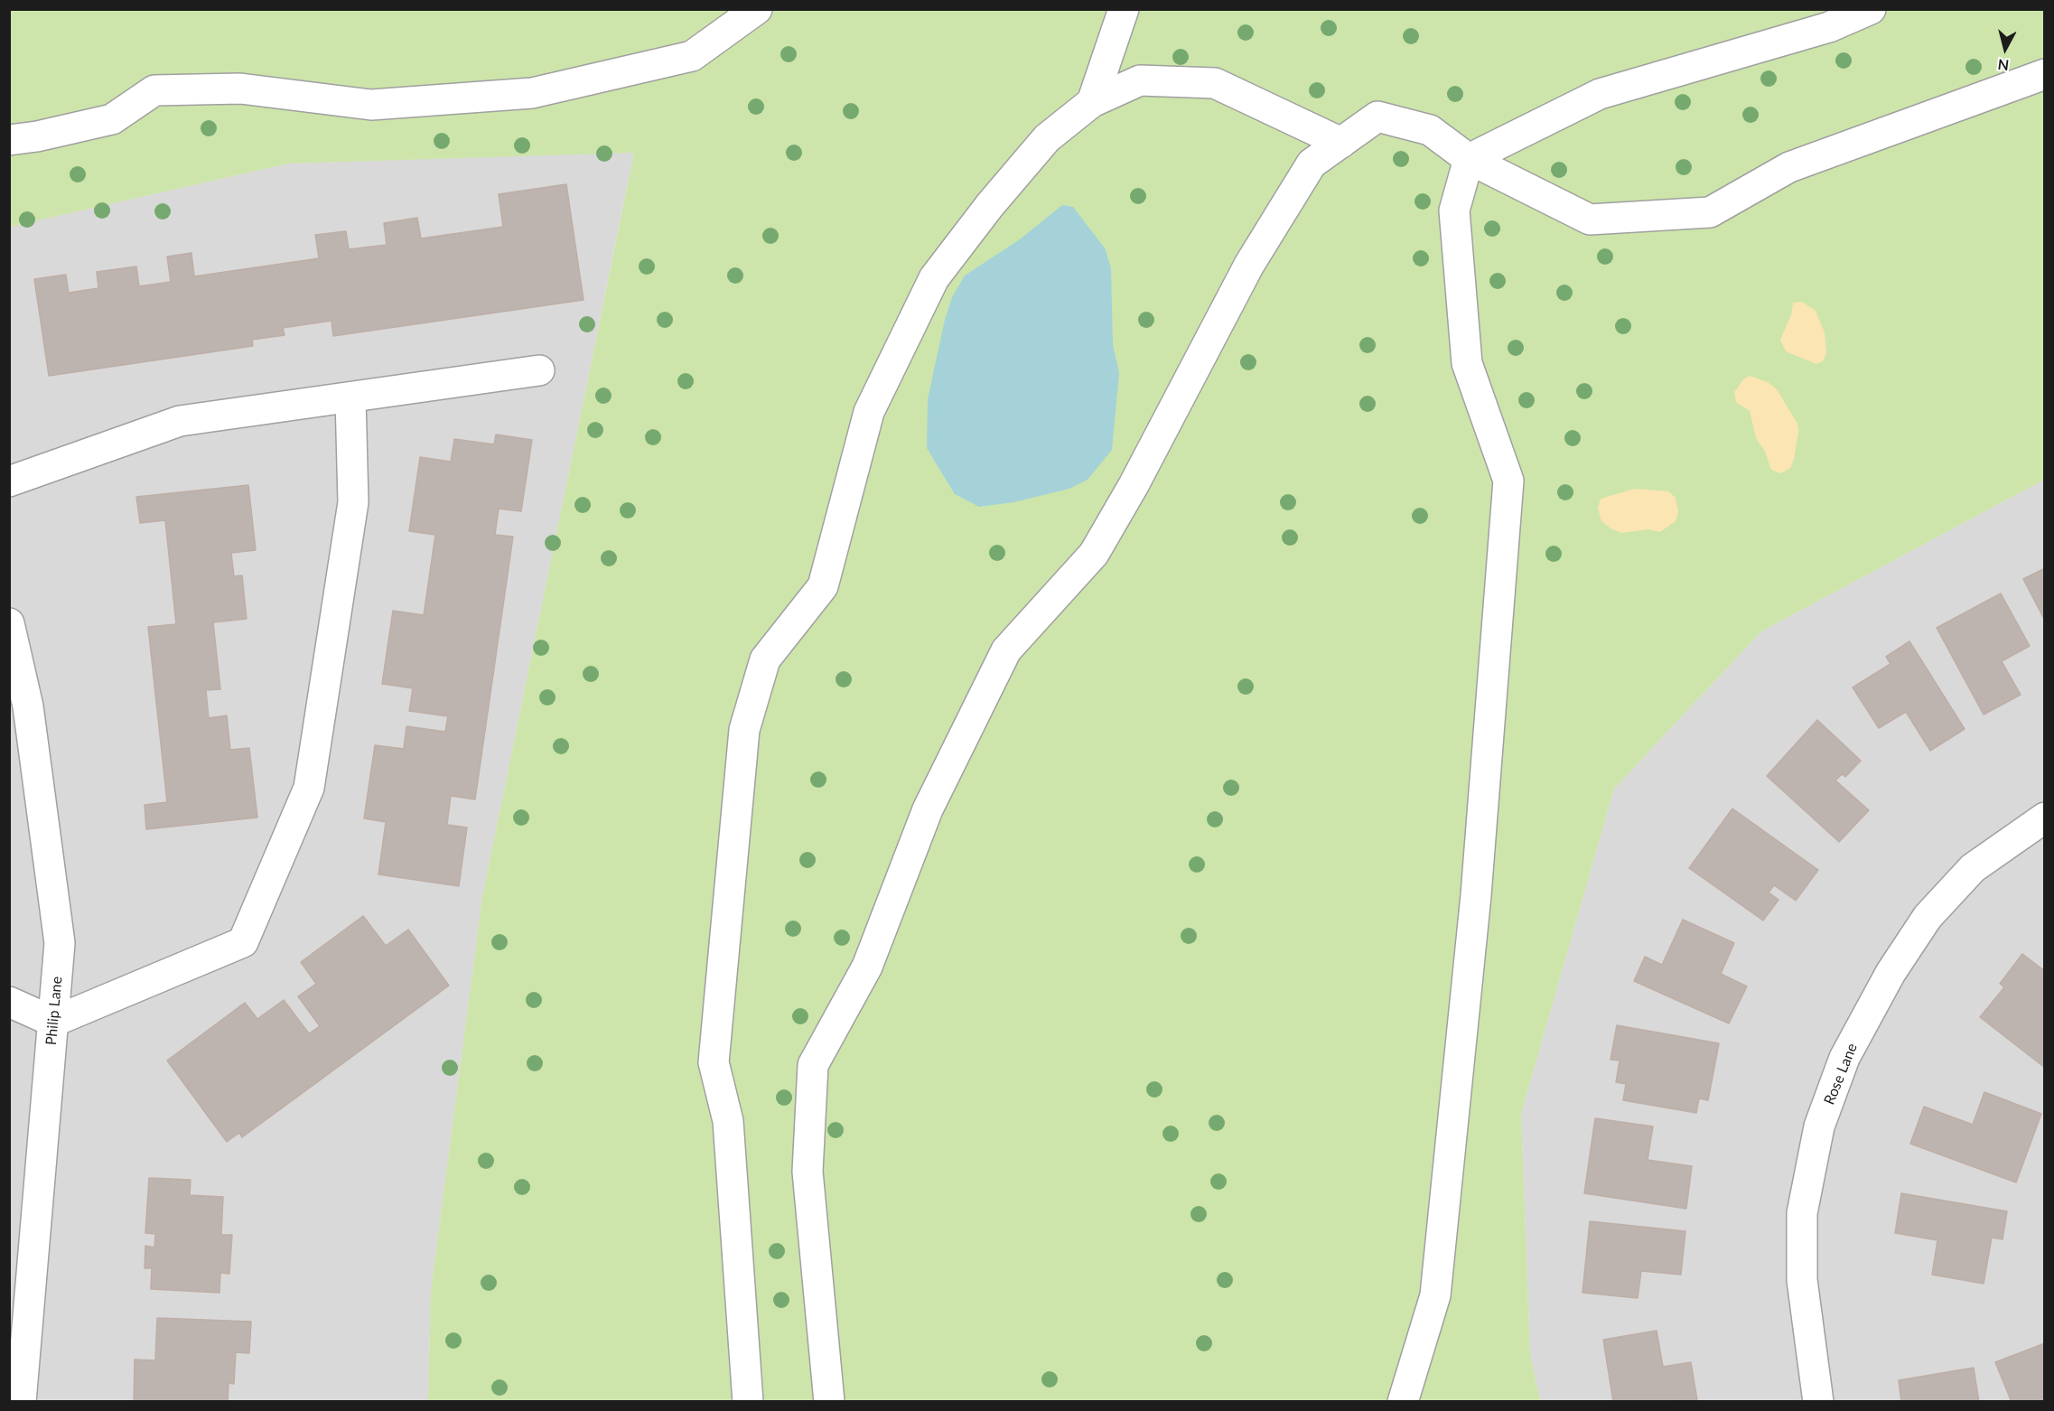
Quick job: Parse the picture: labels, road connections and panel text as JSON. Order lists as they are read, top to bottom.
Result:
{
  "streets": {
    "street": ["Philip Lane", "Rose Lane"]
  },
  "north": "bottom"
}
